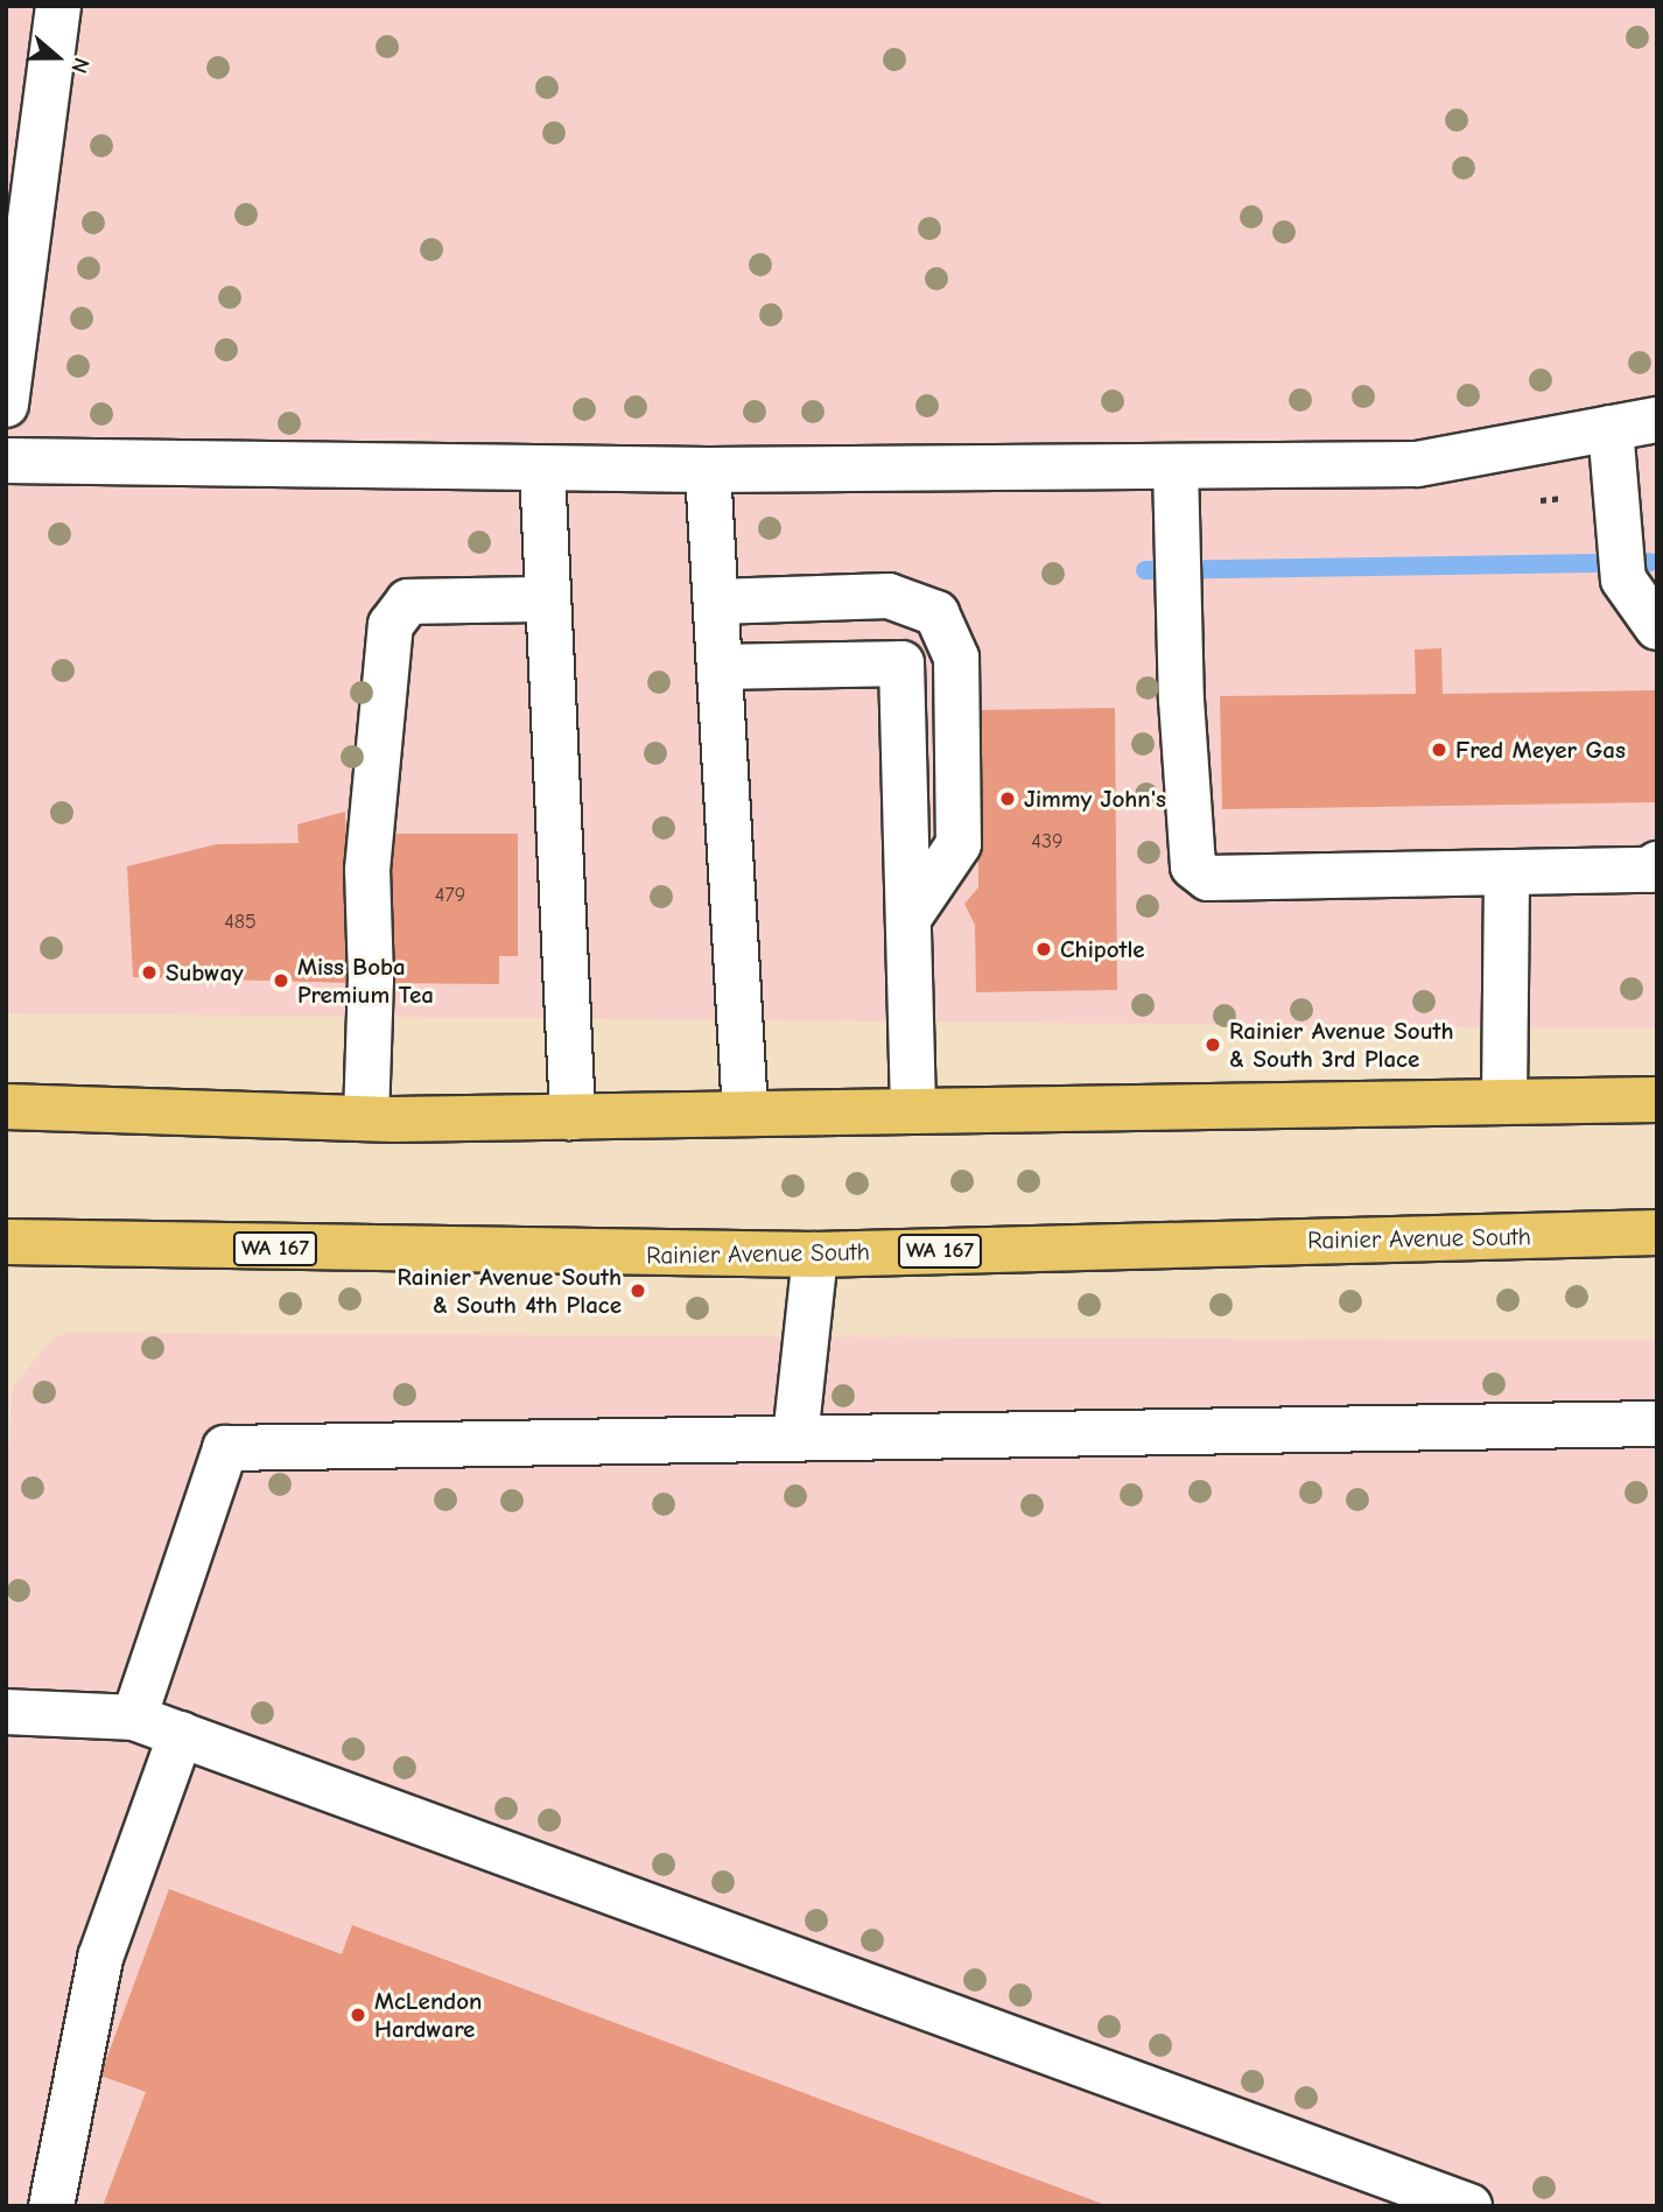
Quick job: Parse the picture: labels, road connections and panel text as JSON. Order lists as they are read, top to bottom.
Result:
{
  "streets": {
    "main road": ["Rainier Avenue South", "WA 167"]
  },
  "places": [
    "Fred Meyer Gas",
    "Jimmy John's",
    "Chipotle",
    "Subway",
    "Miss Boba Premium Tea",
    "Rainier Avenue South & South 3rd Place",
    "Rainier Avenue South & South 4th Place",
    "McLendon Hardware"
  ],
  "house_numbers": ["439", "479", "485"],
  "north": "right"
}
